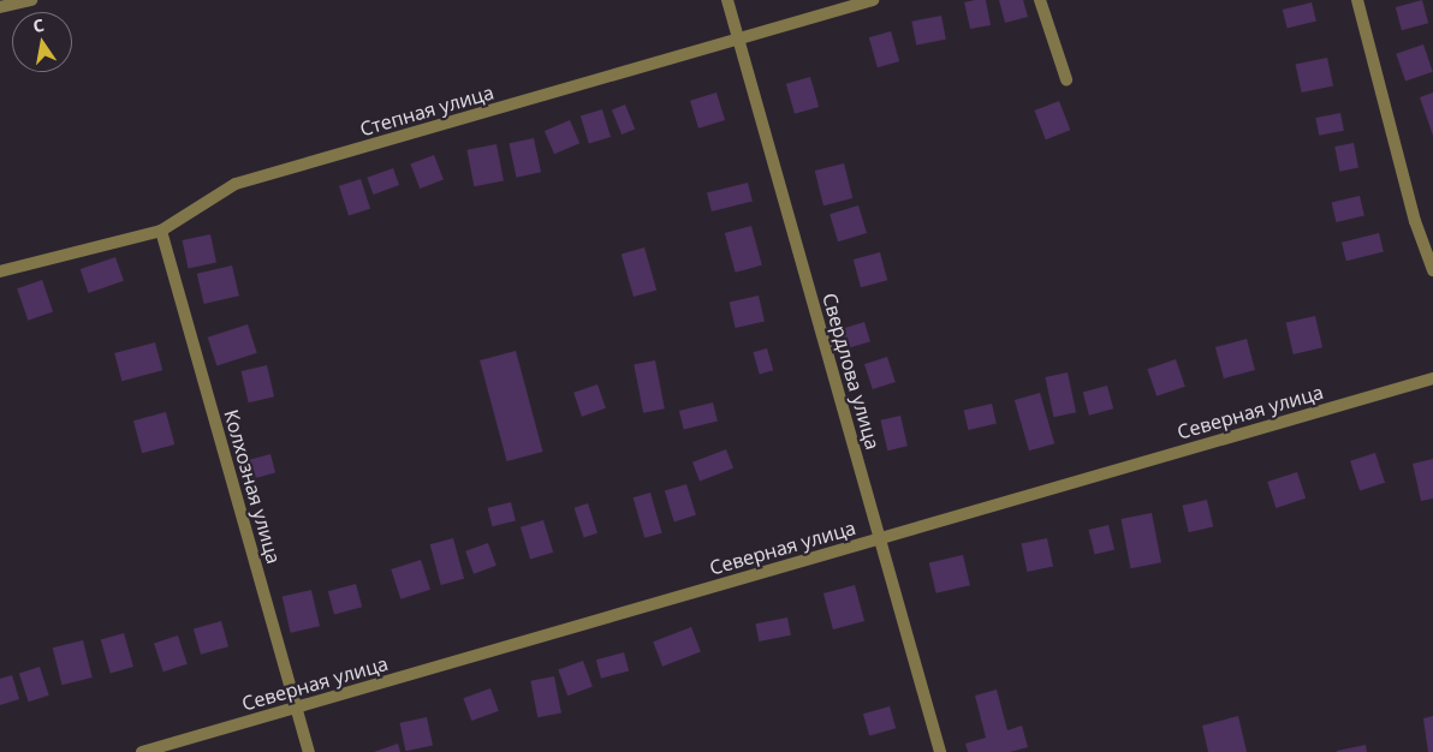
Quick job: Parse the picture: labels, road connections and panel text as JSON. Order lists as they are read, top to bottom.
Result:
{
  "streets": {
    "street": [
      "Степная улица",
      "Свердлова улица",
      "Северная улица",
      "Колхозная улица"
    ]
  },
  "crossings": [
    ["Степная улица", "Свердлова улица"],
    ["Степная улица", "Колхозная улица"],
    ["Свердлова улица", "Северная улица"],
    ["Северная улица", "Колхозная улица"]
  ],
  "north": "top"
}
